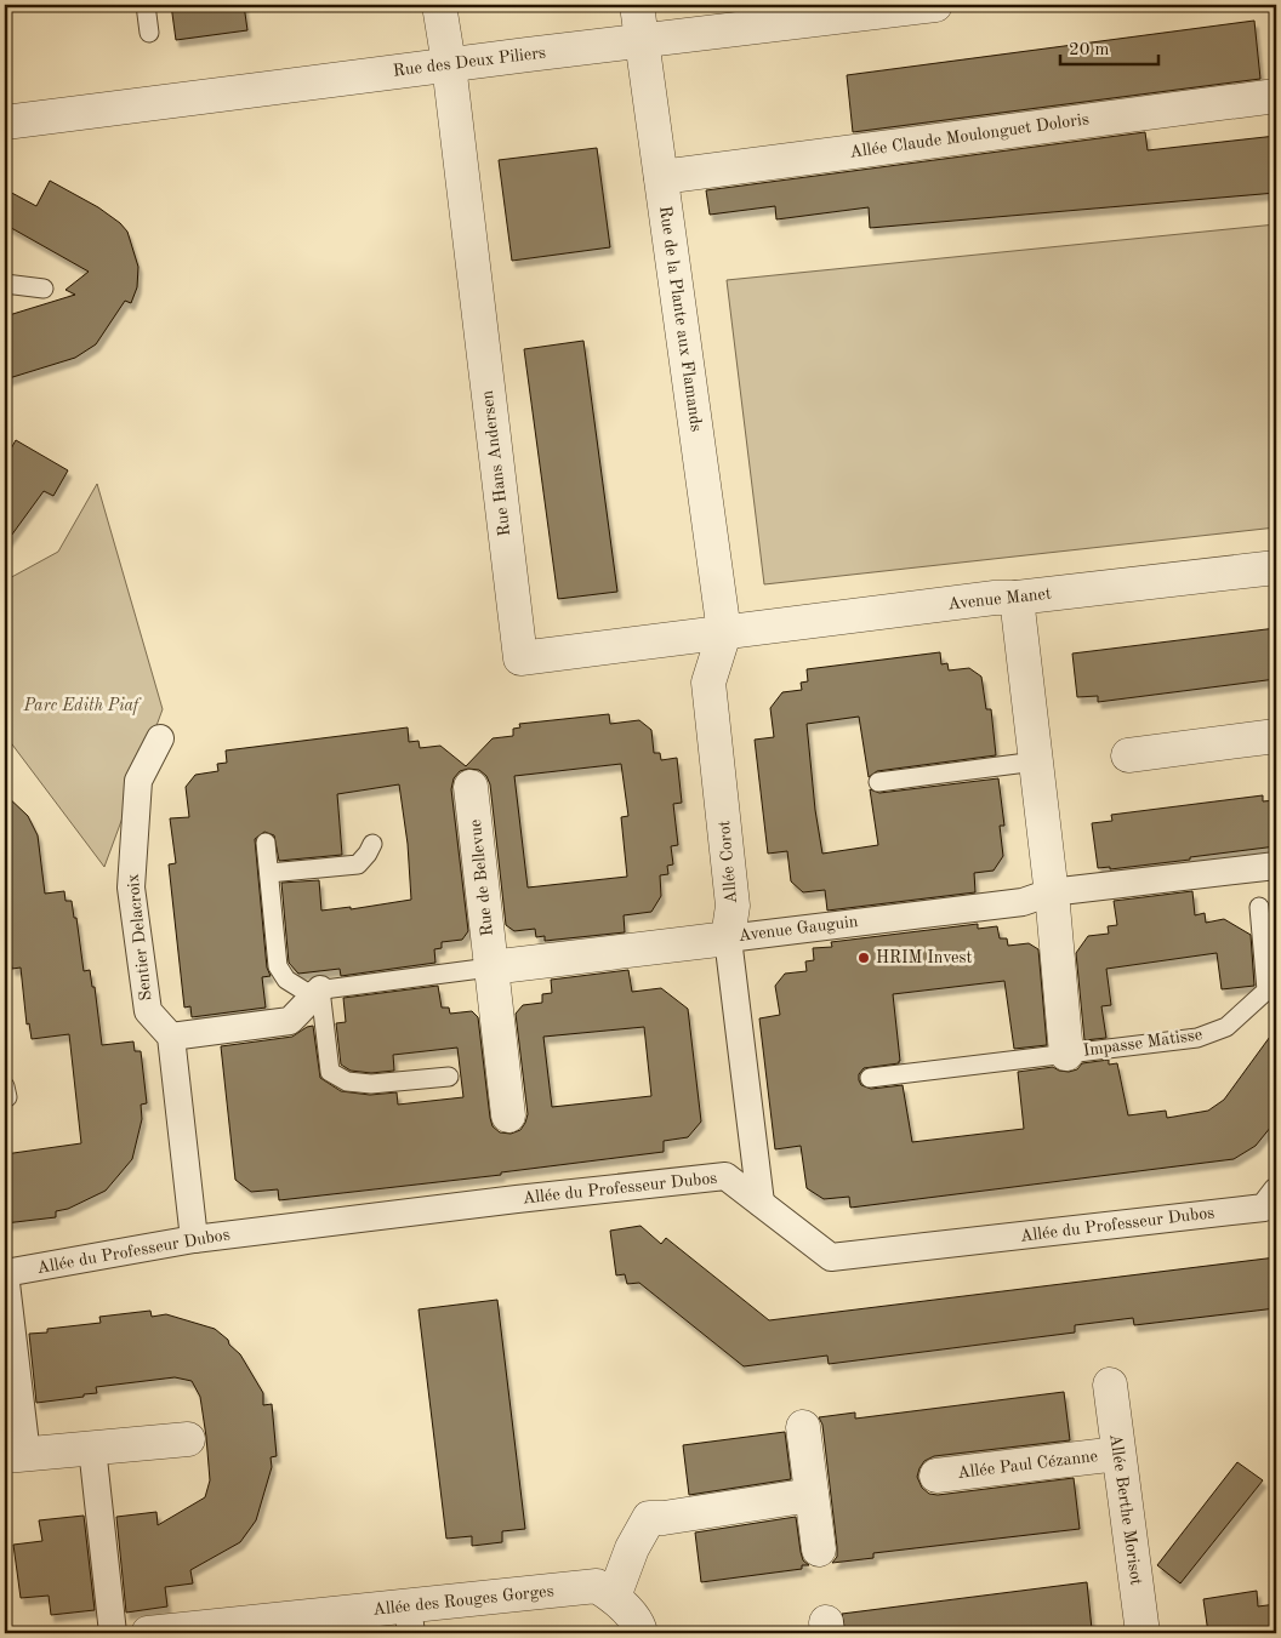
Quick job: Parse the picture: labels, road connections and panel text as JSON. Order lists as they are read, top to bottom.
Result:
{
  "streets": {
    "street": [
      "Rue des Deux Piliers",
      "Allée Claude Moulonguet Doloris",
      "Rue de la Plante aux Flamands",
      "Rue Hans Andersen",
      "Avenue Manet",
      "Allée Corot",
      "Rue de Bellevue",
      "Avenue Gauguin",
      "Sentier Delacroix",
      "Impasse Matisse",
      "Allée du Professeur Dubos",
      "Allée Paul Cézanne",
      "Allée Berthe Morisot",
      "Allée des Rouges Gorges"
    ]
  },
  "crossings": [
    ["Rue des Deux Piliers", "Rue de la Plante aux Flamands"],
    ["Rue des Deux Piliers", "Rue Hans Andersen"],
    ["Allée Claude Moulonguet Doloris", "Rue de la Plante aux Flamands"],
    ["Rue de la Plante aux Flamands", "Rue Hans Andersen"],
    ["Rue de la Plante aux Flamands", "Avenue Manet"],
    ["Rue de la Plante aux Flamands", "Allée Corot"],
    ["Rue Hans Andersen", "Avenue Manet"],
    ["Rue Hans Andersen", "Allée Corot"],
    ["Avenue Manet", "Allée Corot"],
    ["Avenue Manet", "Impasse Matisse"],
    ["Allée Corot", "Avenue Gauguin"],
    ["Allée Corot", "Allée du Professeur Dubos"],
    ["Rue de Bellevue", "Avenue Gauguin"],
    ["Avenue Gauguin", "Impasse Matisse"],
    ["Allée Paul Cézanne", "Allée Berthe Morisot"]
  ],
  "parks": ["Parc Edith Piaf"],
  "places": ["HRIM Invest"],
  "scale_bar": "20 m"
}
